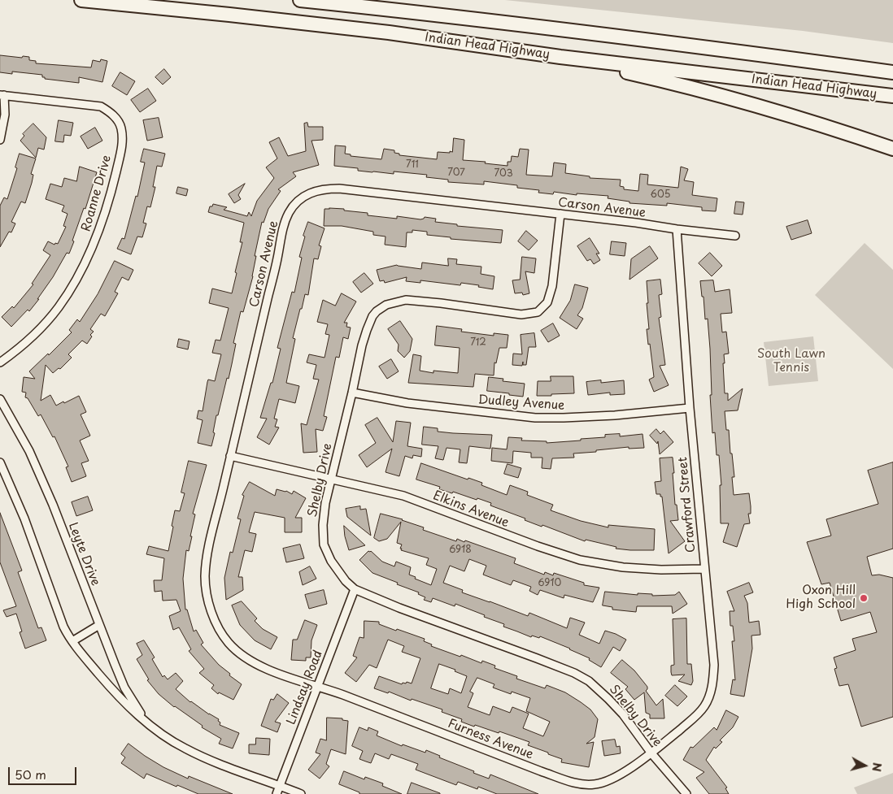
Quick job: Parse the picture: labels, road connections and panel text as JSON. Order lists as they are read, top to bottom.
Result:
{
  "streets": {
    "highway": ["Indian Head Highway"],
    "street": [
      "Roanne Drive",
      "Carson Avenue",
      "Dudley Avenue",
      "Shelby Drive",
      "Crawford Street",
      "Elkins Avenue",
      "Leyte Drive",
      "Lindsay Road",
      "Furness Avenue"
    ]
  },
  "crossings": [
    ["Carson Avenue", "Shelby Drive"],
    ["Carson Avenue", "Crawford Street"],
    ["Carson Avenue", "Elkins Avenue"],
    ["Carson Avenue", "Lindsay Road"],
    ["Carson Avenue", "Furness Avenue"],
    ["Dudley Avenue", "Shelby Drive"],
    ["Dudley Avenue", "Crawford Street"],
    ["Shelby Drive", "Crawford Street"],
    ["Shelby Drive", "Elkins Avenue"],
    ["Shelby Drive", "Lindsay Road"],
    ["Shelby Drive", "Furness Avenue"],
    ["Crawford Street", "Elkins Avenue"],
    ["Crawford Street", "Furness Avenue"],
    ["Leyte Drive", "Lindsay Road"],
    ["Lindsay Road", "Furness Avenue"]
  ],
  "parks": ["South Lawn Tennis"],
  "places": ["Oxon Hill High School"],
  "house_numbers": [
    "711",
    "707",
    "703",
    "605",
    "712",
    "6918",
    "6910"
  ],
  "scale_bar": "50 m",
  "north": "right"
}
